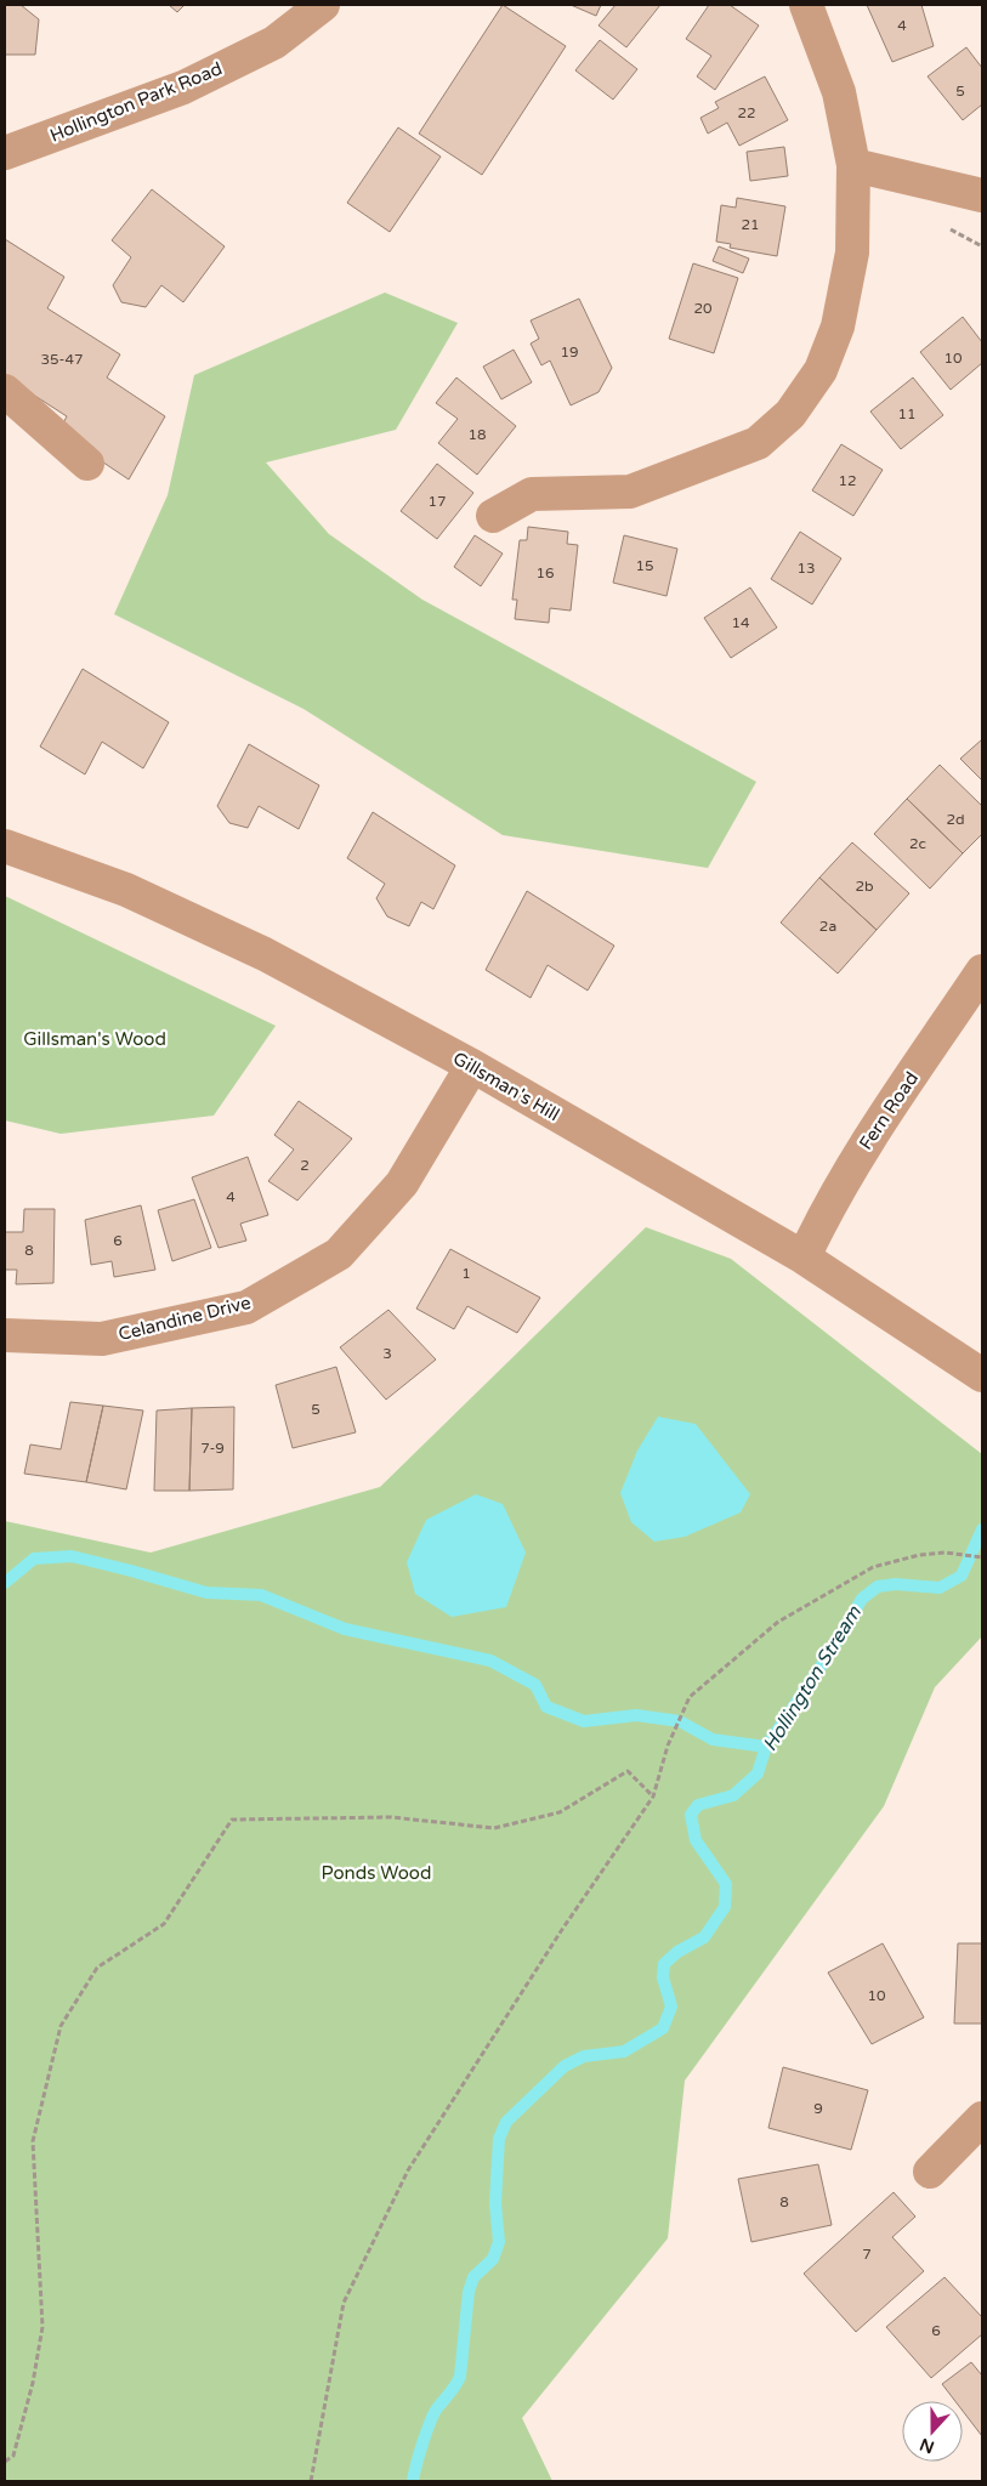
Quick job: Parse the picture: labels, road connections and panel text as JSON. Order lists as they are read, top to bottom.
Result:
{
  "streets": {
    "street": [
      "Hollington Park Road",
      "Gillsman's Hill",
      "Fern Road",
      "Celandine Drive"
    ]
  },
  "crossings": [
    ["Gillsman's Hill", "Fern Road"],
    ["Gillsman's Hill", "Celandine Drive"]
  ],
  "water": ["Hollington Stream"],
  "parks": ["Gillsman's Wood", "Ponds Wood"],
  "house_numbers": [
    "4",
    "5",
    "22",
    "21",
    "20",
    "19",
    "10",
    "35-47",
    "11",
    "18",
    "12",
    "17",
    "15",
    "13",
    "16",
    "14",
    "2d",
    "2c",
    "2b",
    "2a",
    "2",
    "4",
    "6",
    "8",
    "1",
    "3",
    "5",
    "7-9",
    "10",
    "9",
    "8",
    "7",
    "6"
  ],
  "north": "bottom"
}
